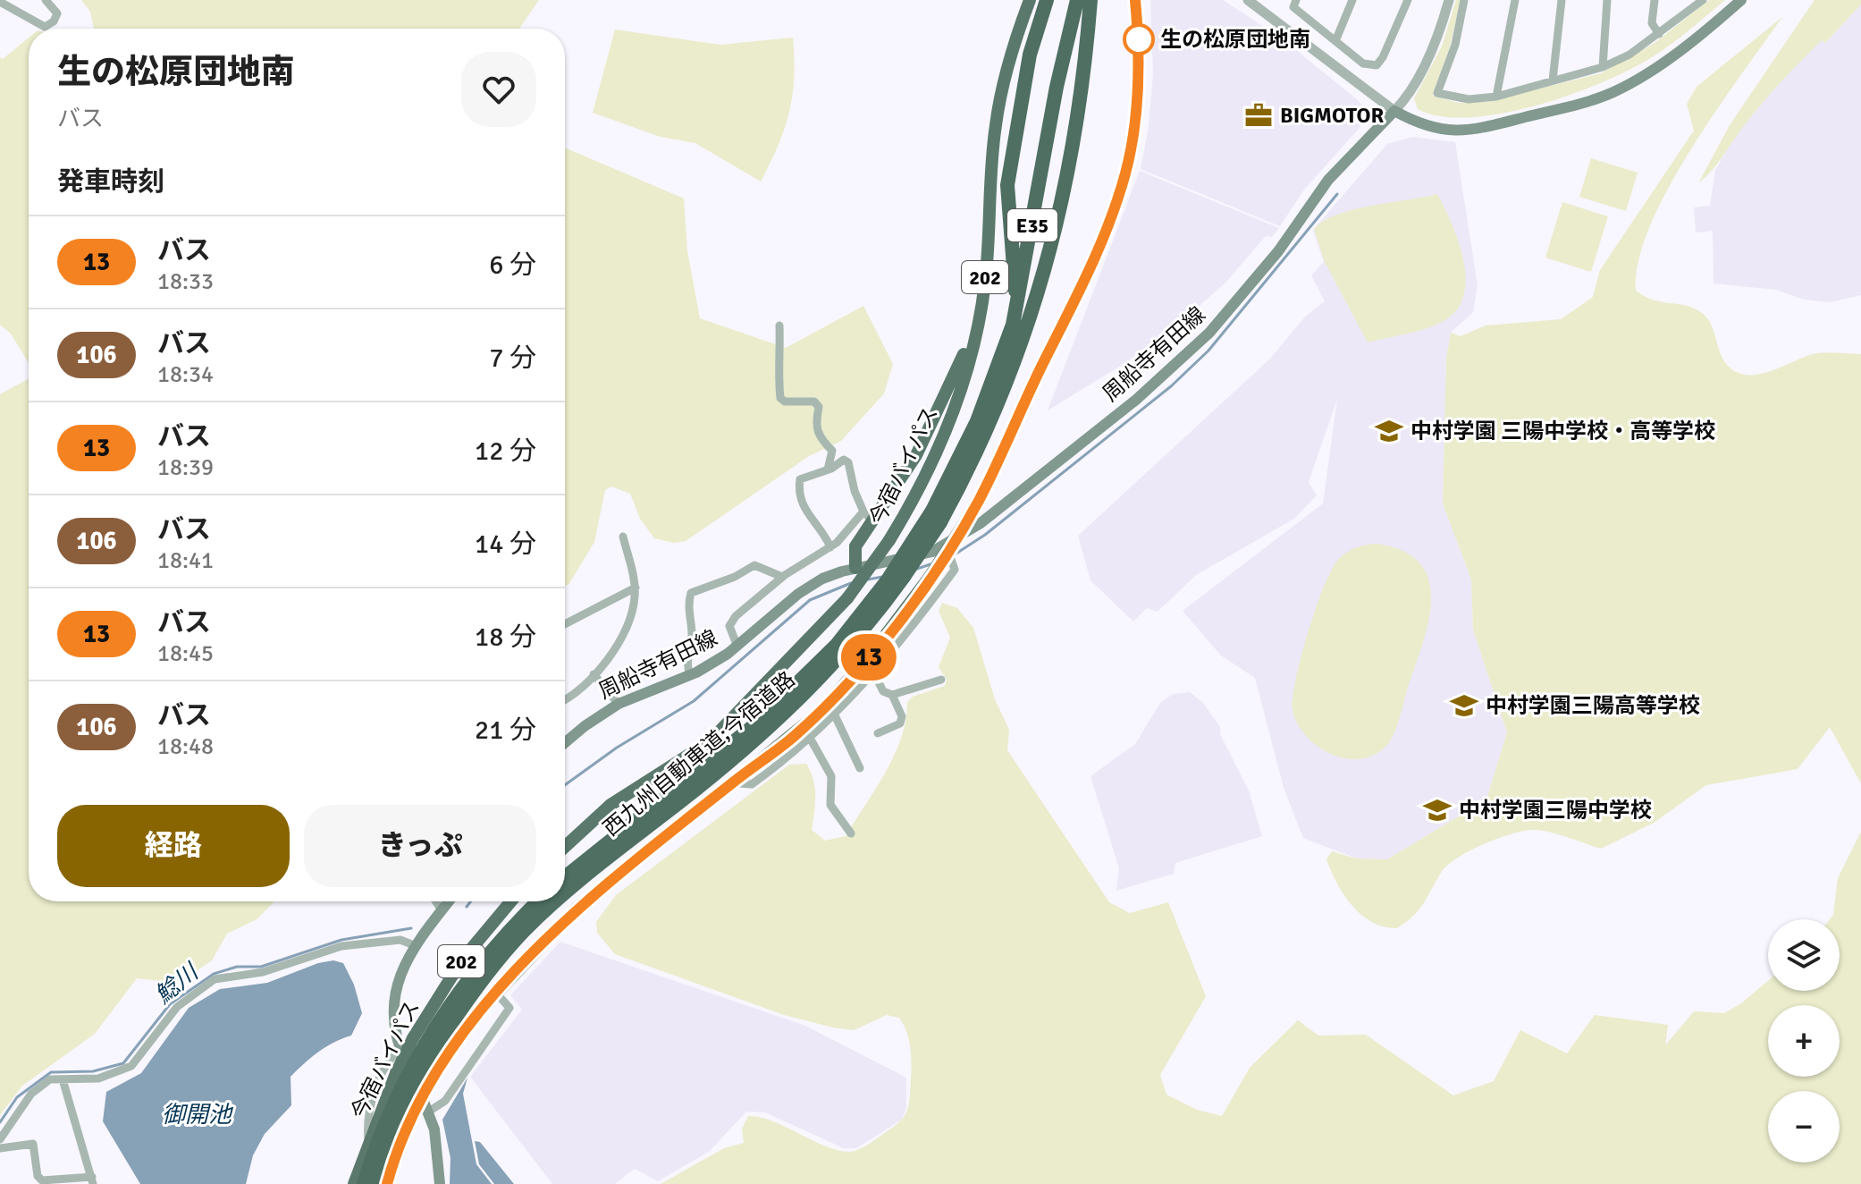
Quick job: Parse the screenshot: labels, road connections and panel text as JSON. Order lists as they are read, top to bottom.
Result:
{
  "streets": {
    "highway": [
      "E35",
      "202",
      "今宿バイパス",
      "西九州自動車道;今宿道路"
    ],
    "main road": ["周船寺有田線"]
  },
  "water": ["鯰川", "御開池"],
  "places": {
    "other": ["生の松原団地南"],
    "office": ["BIGMOTOR"],
    "school or university": ["中村学園 三陽中学校・高等学校", "中村学園三陽高等学校", "中村学園三陽中学校"]
  },
  "lines": ["bus line 13"],
  "page": {
    "on_map": "13",
    "heading": [
      ["生の松原団地南", "バス"],
      "発車時刻"
    ],
    "list": [
      {
        "mark": "13",
        "name": "バス",
        "note": "18:33",
        "value": "6 分"
      },
      {
        "mark": "106",
        "name": "バス",
        "note": "18:34",
        "value": "7 分"
      },
      {
        "mark": "13",
        "name": "バス",
        "note": "18:39",
        "value": "12 分"
      },
      {
        "mark": "106",
        "name": "バス",
        "note": "18:41",
        "value": "14 分"
      },
      {
        "mark": "13",
        "name": "バス",
        "note": "18:45",
        "value": "18 分"
      },
      {
        "mark": "106",
        "name": "バス",
        "note": "18:48",
        "value": "21 分"
      }
    ],
    "buttons": ["経路", "きっぷ"],
    "map_buttons": ["+", "−"]
  }
}
